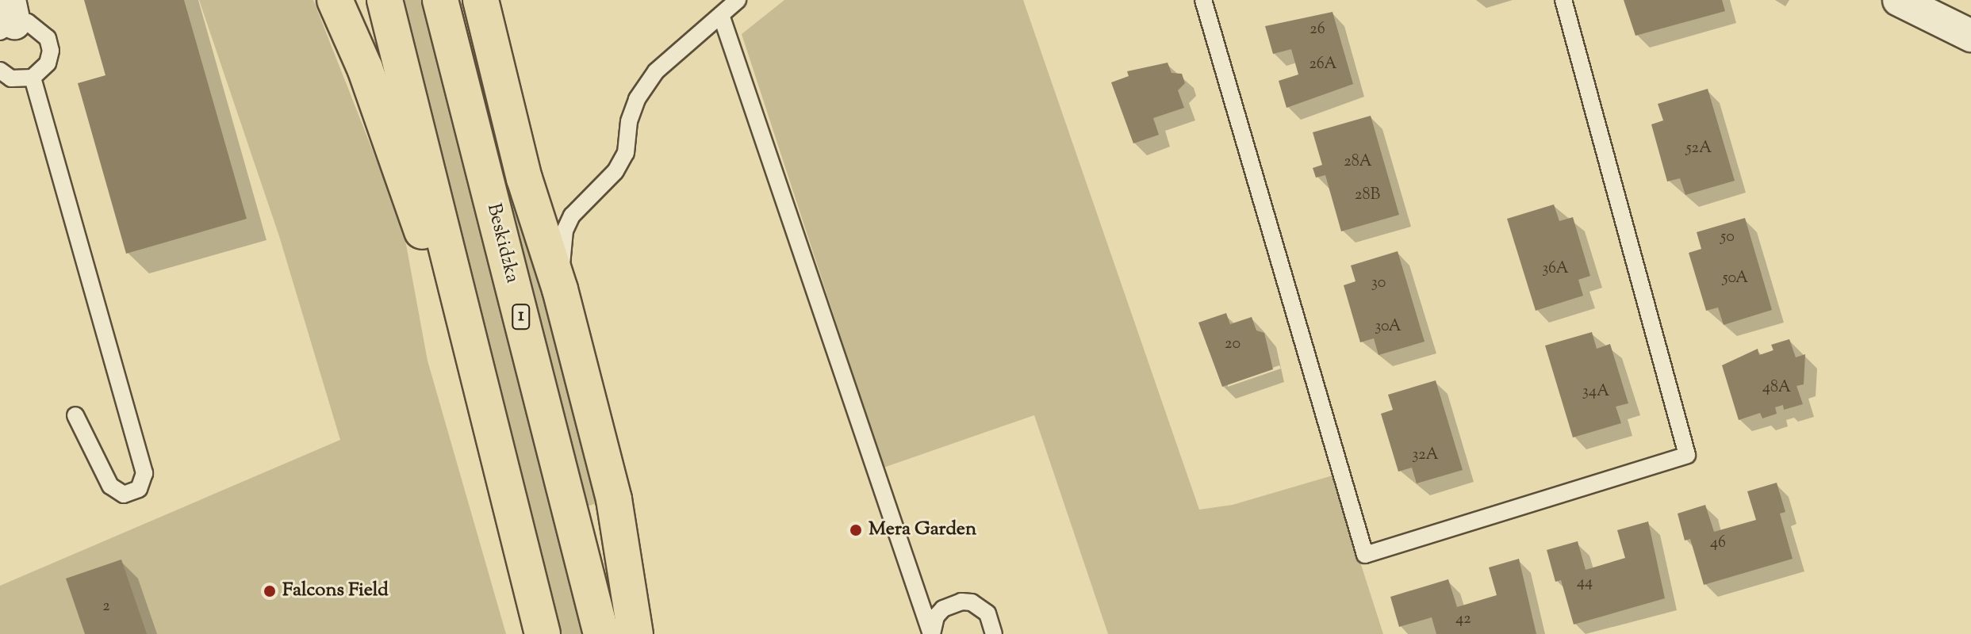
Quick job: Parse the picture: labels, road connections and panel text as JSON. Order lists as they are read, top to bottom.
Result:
{
  "streets": {
    "main road": ["Beskidzka", "1"]
  },
  "places": ["Mera Garden", "Falcons Field"],
  "house_numbers": [
    "26",
    "26A",
    "52A",
    "28A",
    "28B",
    "50",
    "36A",
    "50A",
    "30",
    "30A",
    "20",
    "48A",
    "34A",
    "32A",
    "46",
    "44",
    "2",
    "42"
  ]
}
